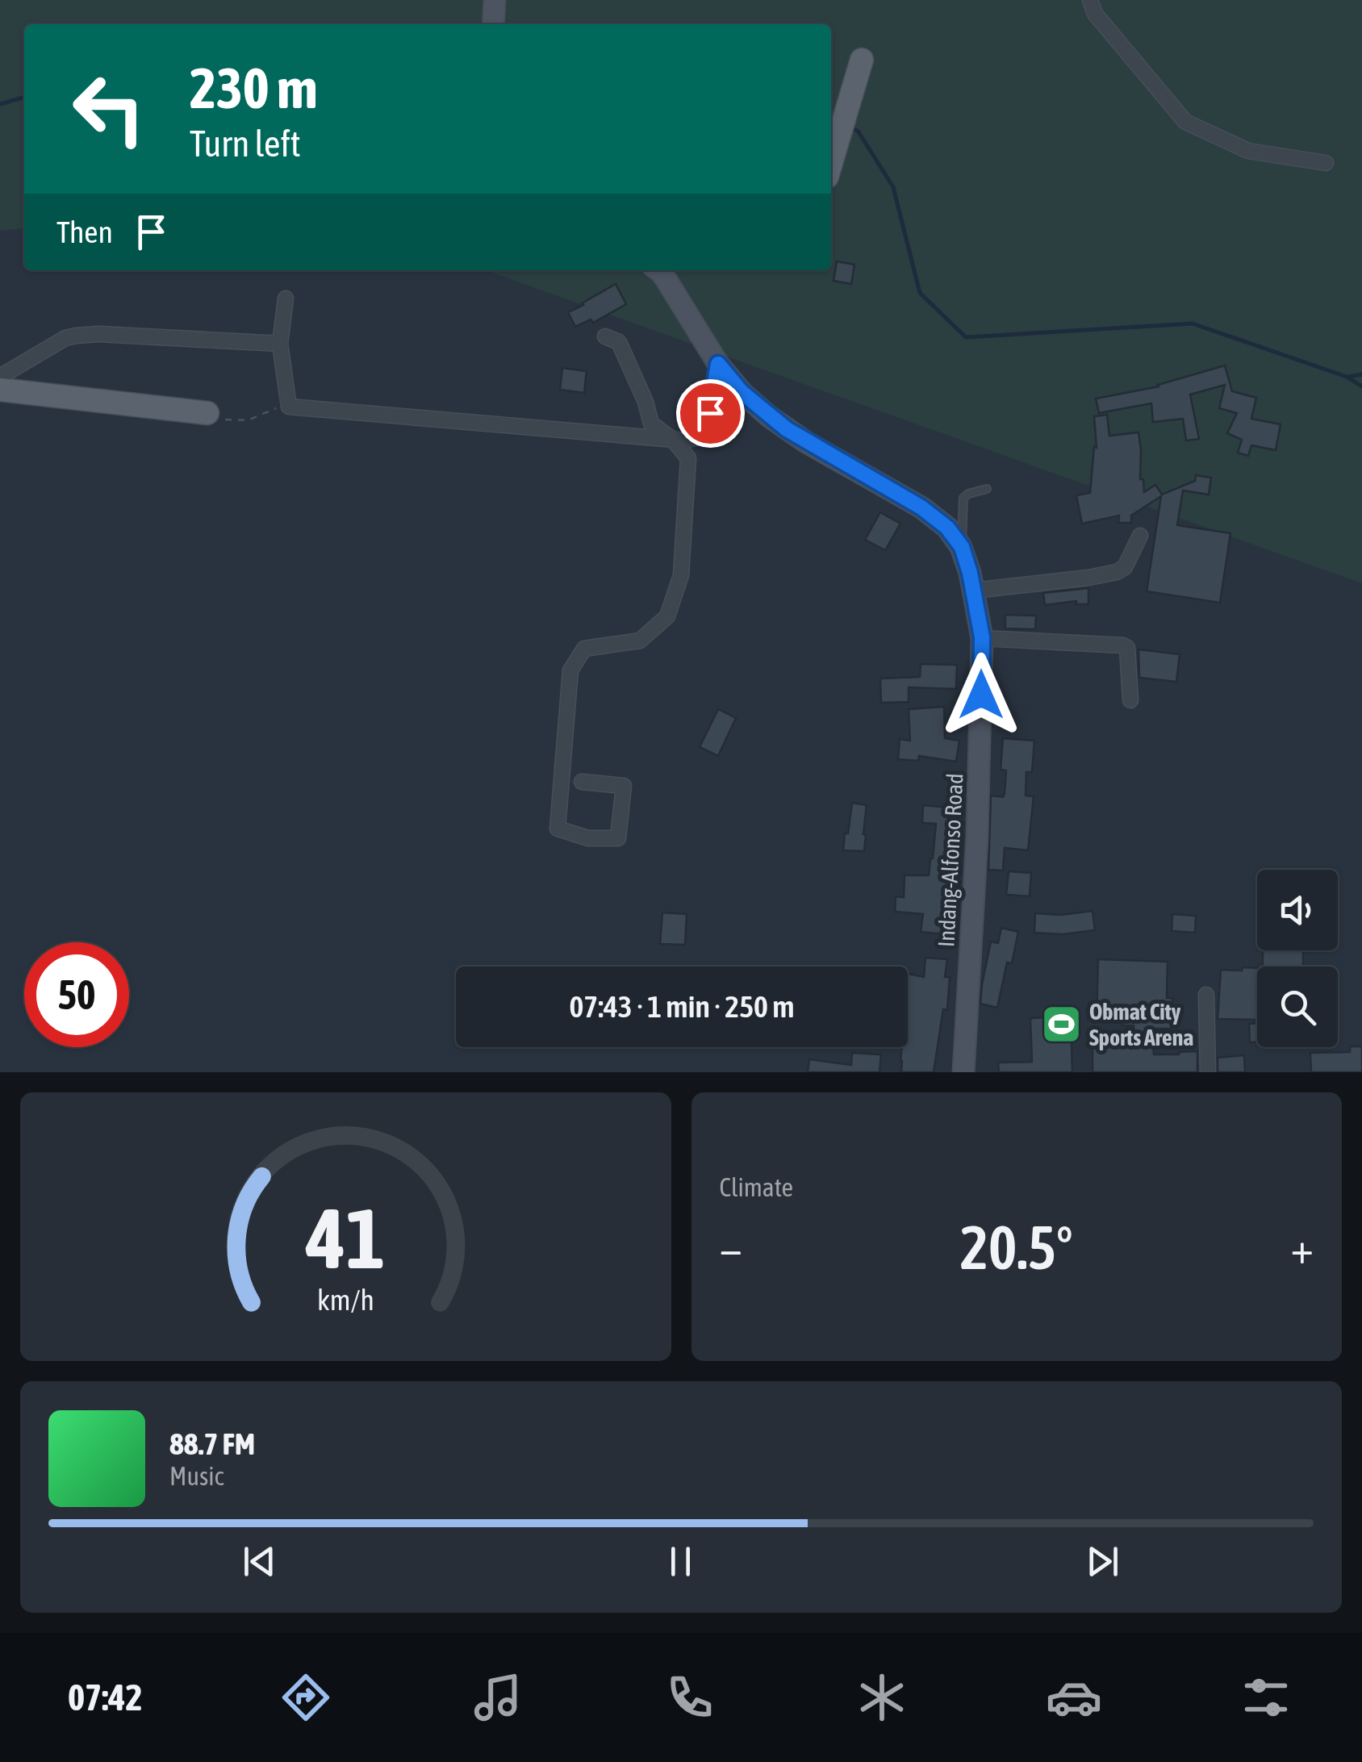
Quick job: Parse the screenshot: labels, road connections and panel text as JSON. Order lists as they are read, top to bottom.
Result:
{
  "streets": {
    "main road": ["Indang-Alfonso Road"]
  },
  "places": {
    "sports": ["Obmat City Sports Arena"]
  },
  "page": {
    "turn": ["230 m", "Turn left"],
    "then": "Then",
    "limit": "50",
    "trip": "07:43 · 1 min · 250 m",
    "tile": "Climate",
    "heat": ["−", "20.5°", "+"],
    "song": ["88.7 FM", "Music"],
    "tabs": "07:42",
    "gauge": ["41", "km/h"]
  }
}
